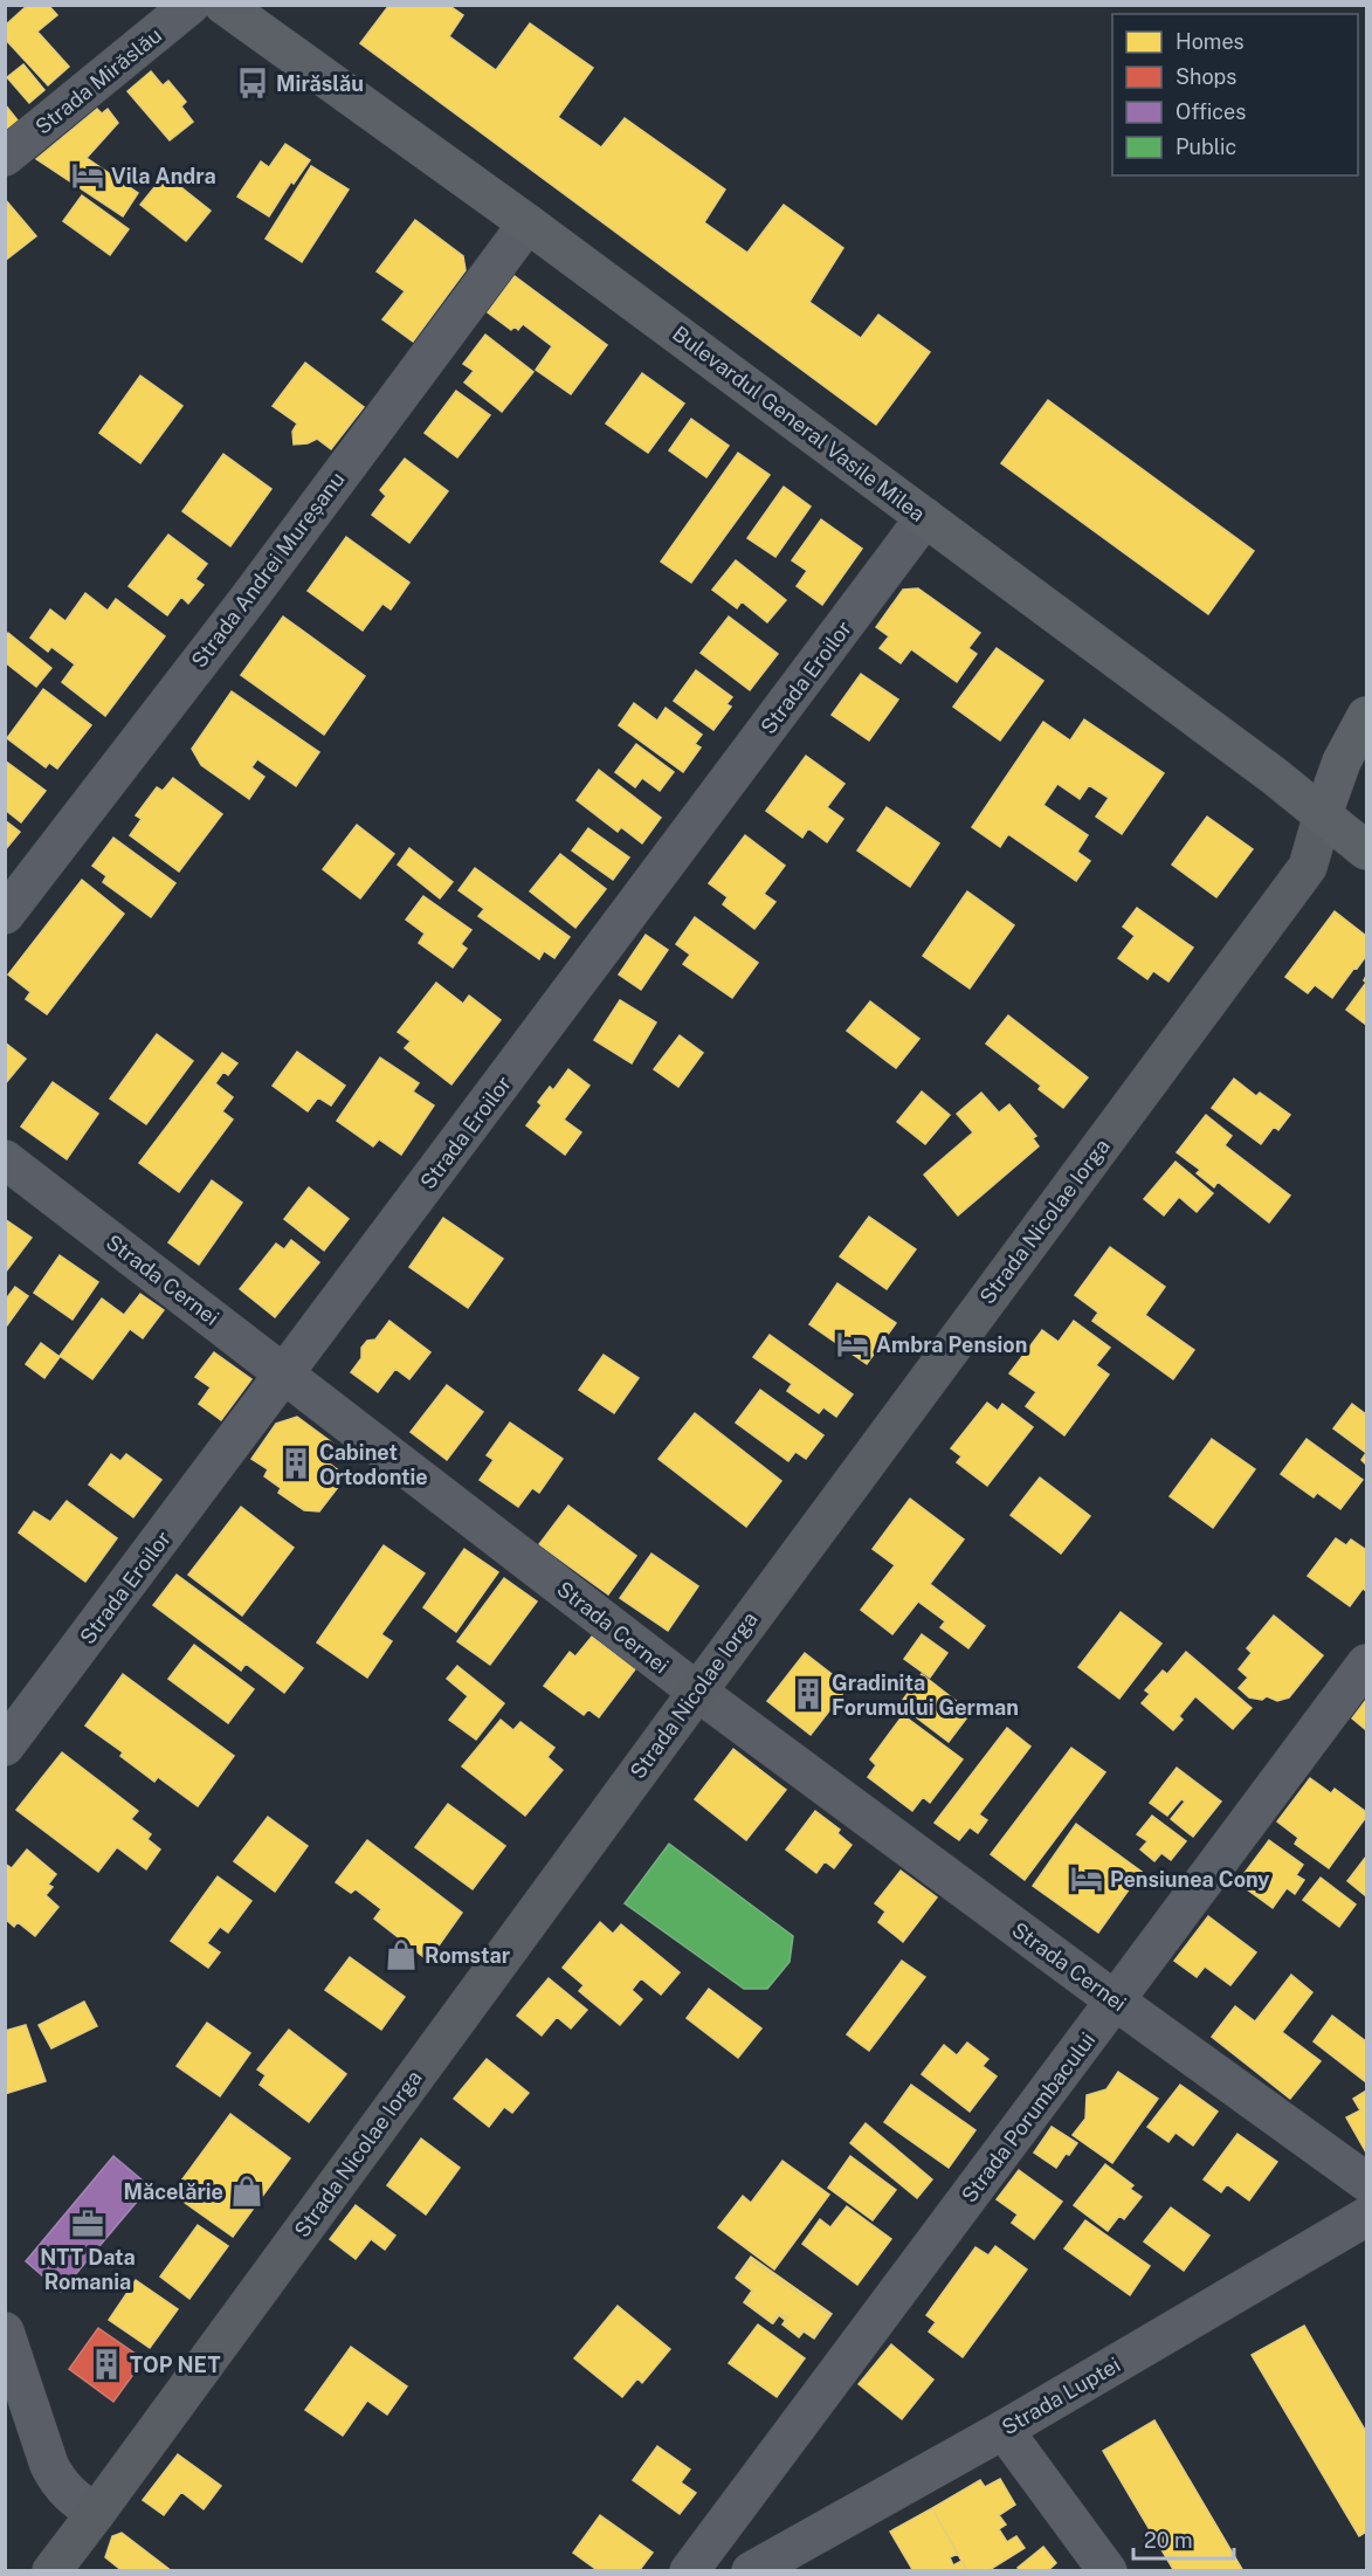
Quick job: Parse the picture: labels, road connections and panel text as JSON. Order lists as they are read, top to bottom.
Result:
{
  "streets": {
    "main road": ["Bulevardul General Vasile Milea", "Strada Nicolae Iorga"],
    "street": [
      "Strada Mirăslău",
      "Strada Andrei Mureșanu",
      "Strada Eroilor",
      "Strada Cernei",
      "Strada Porumbacului",
      "Strada Luptei"
    ]
  },
  "crossings": [
    ["Bulevardul General Vasile Milea", "Strada Andrei Mureșanu"],
    ["Bulevardul General Vasile Milea", "Strada Eroilor"],
    ["Bulevardul General Vasile Milea", "Strada Nicolae Iorga"],
    ["Strada Eroilor", "Strada Cernei"],
    ["Strada Nicolae Iorga", "Strada Cernei"],
    ["Strada Cernei", "Strada Porumbacului"]
  ],
  "places": {
    "bus stop": ["Mirăslău"],
    "hotel": ["Vila Andra", "Ambra Pension", "Pensiunea Cony"],
    "building": ["Cabinet Ortodontie", "Gradinita Forumului German", "TOP NET"],
    "shop": ["Romstar", "Măcelărie"],
    "office": ["NTT Data Romania"]
  },
  "legend": [
    "Homes",
    "Shops",
    "Offices",
    "Public"
  ],
  "scale_bar": "20 m"
}
